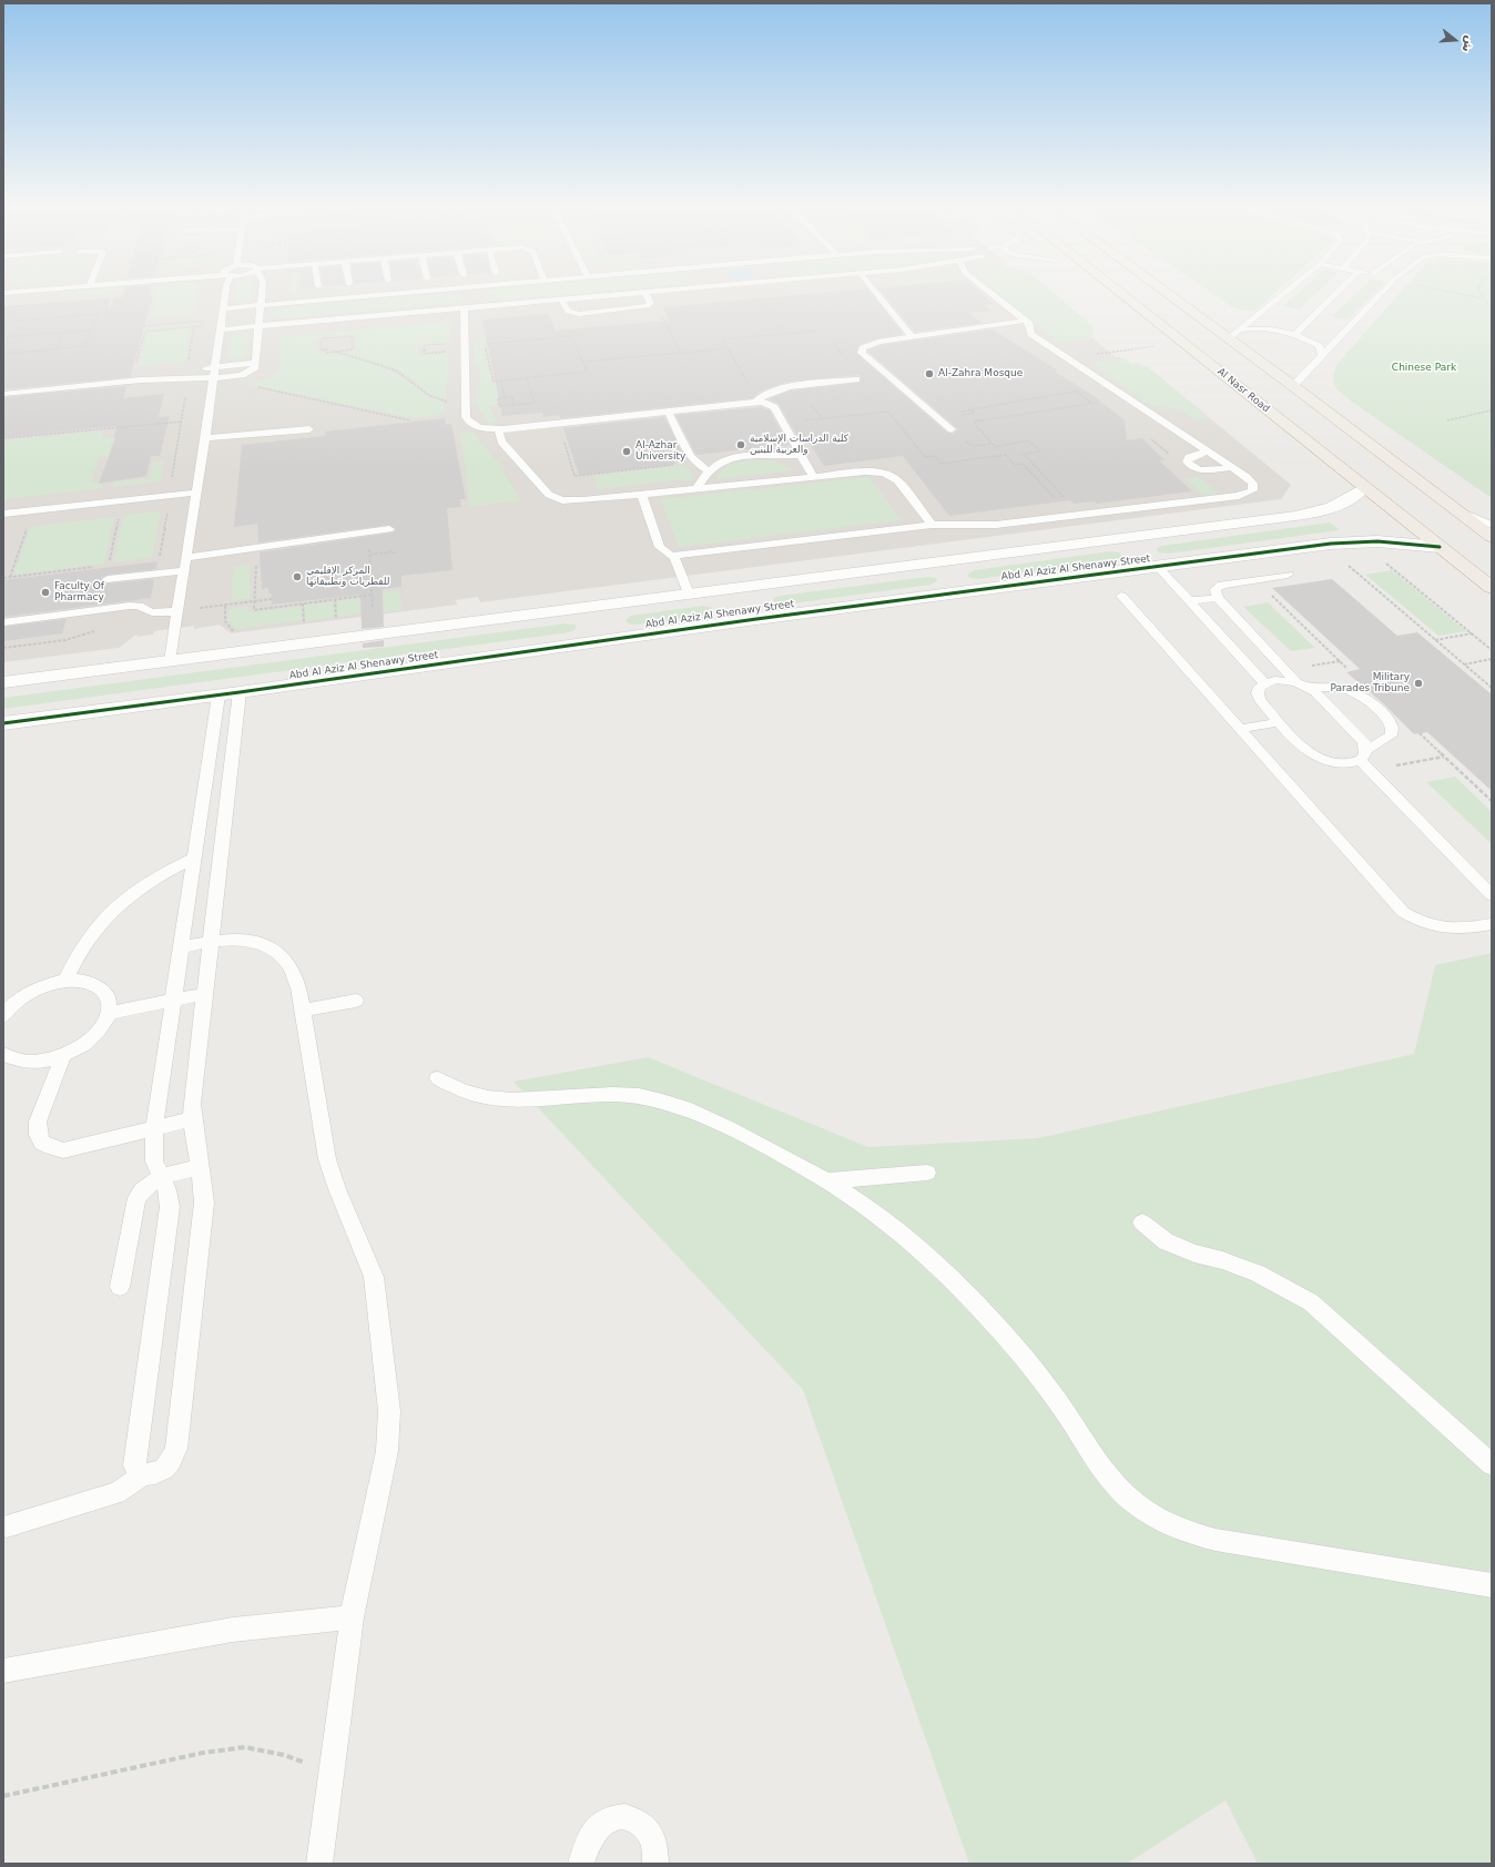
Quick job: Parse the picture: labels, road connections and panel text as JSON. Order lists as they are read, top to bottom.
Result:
{
  "streets": {
    "highway": ["Al Nasr Road"],
    "street": ["Abd Al Aziz Al Shenawy Street"]
  },
  "crossings": [
    ["Al Nasr Road", "Abd Al Aziz Al Shenawy Street"]
  ],
  "parks": ["Chinese Park"],
  "places": [
    "Al-Zahra Mosque",
    "كلية الدراسات الإسلامية والعربية للبنين",
    "Al-Azhar University",
    "المركز الإقليمي للفطريات وتطبيقاتها",
    "Faculty Of Pharmacy",
    "Military Parades Tribune"
  ],
  "north": "right"
}
